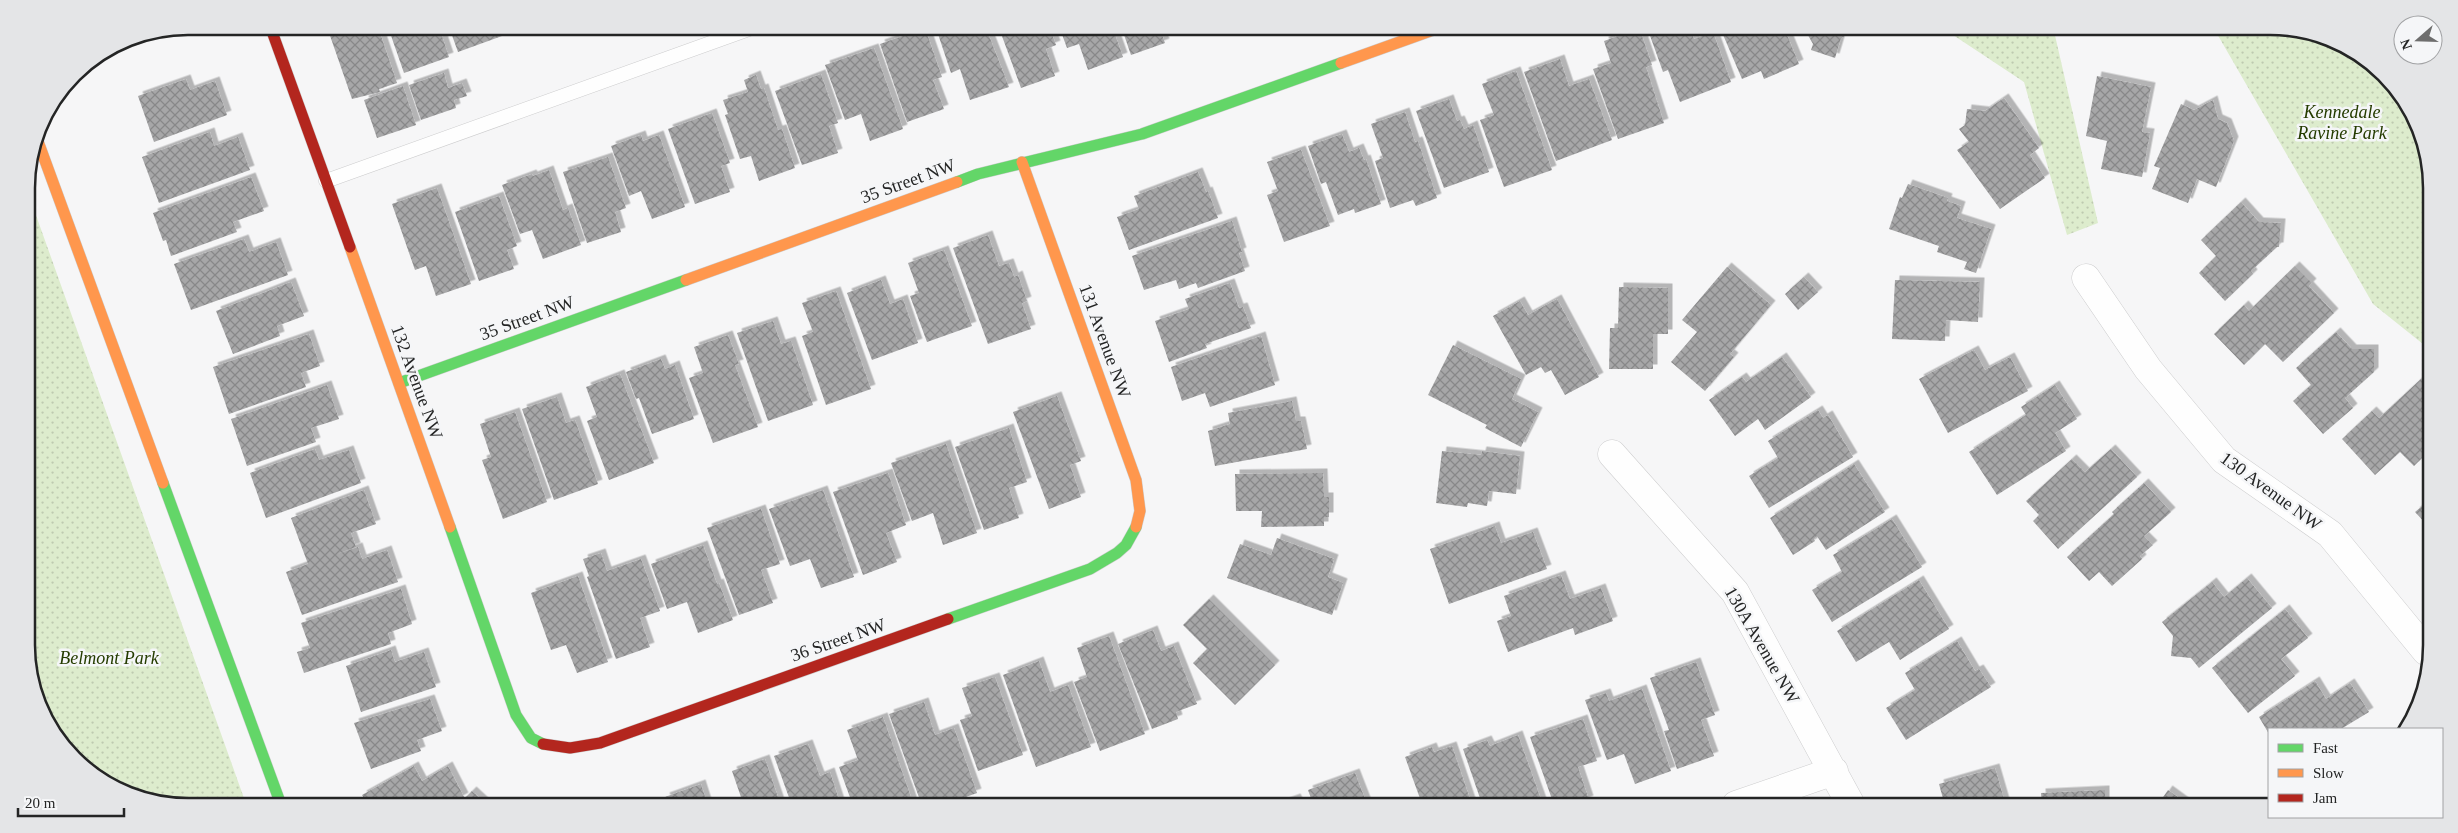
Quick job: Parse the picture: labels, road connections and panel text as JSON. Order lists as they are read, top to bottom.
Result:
{
  "streets": {
    "street": [
      "35 Street NW",
      "131 Avenue NW",
      "132 Avenue NW",
      "130 Avenue NW",
      "36 Street NW",
      "130A Avenue NW"
    ]
  },
  "crossings": [
    ["35 Street NW", "131 Avenue NW"],
    ["35 Street NW", "132 Avenue NW"],
    ["131 Avenue NW", "36 Street NW"],
    ["132 Avenue NW", "36 Street NW"]
  ],
  "parks": ["Kennedale Ravine Park", "Belmont Park"],
  "legend": ["Fast", "Slow", "Jam"],
  "scale_bar": "20 m",
  "north": "left"
}
